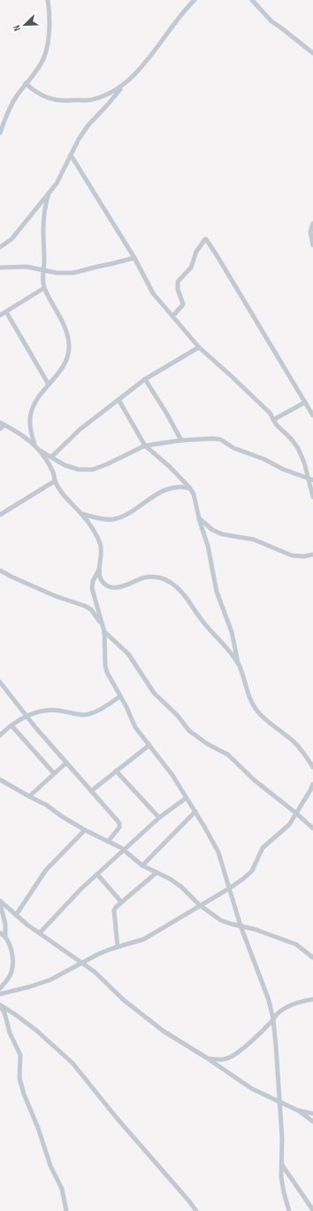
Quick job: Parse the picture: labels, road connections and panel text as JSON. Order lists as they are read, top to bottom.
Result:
{
  "north": "bottom left"
}
